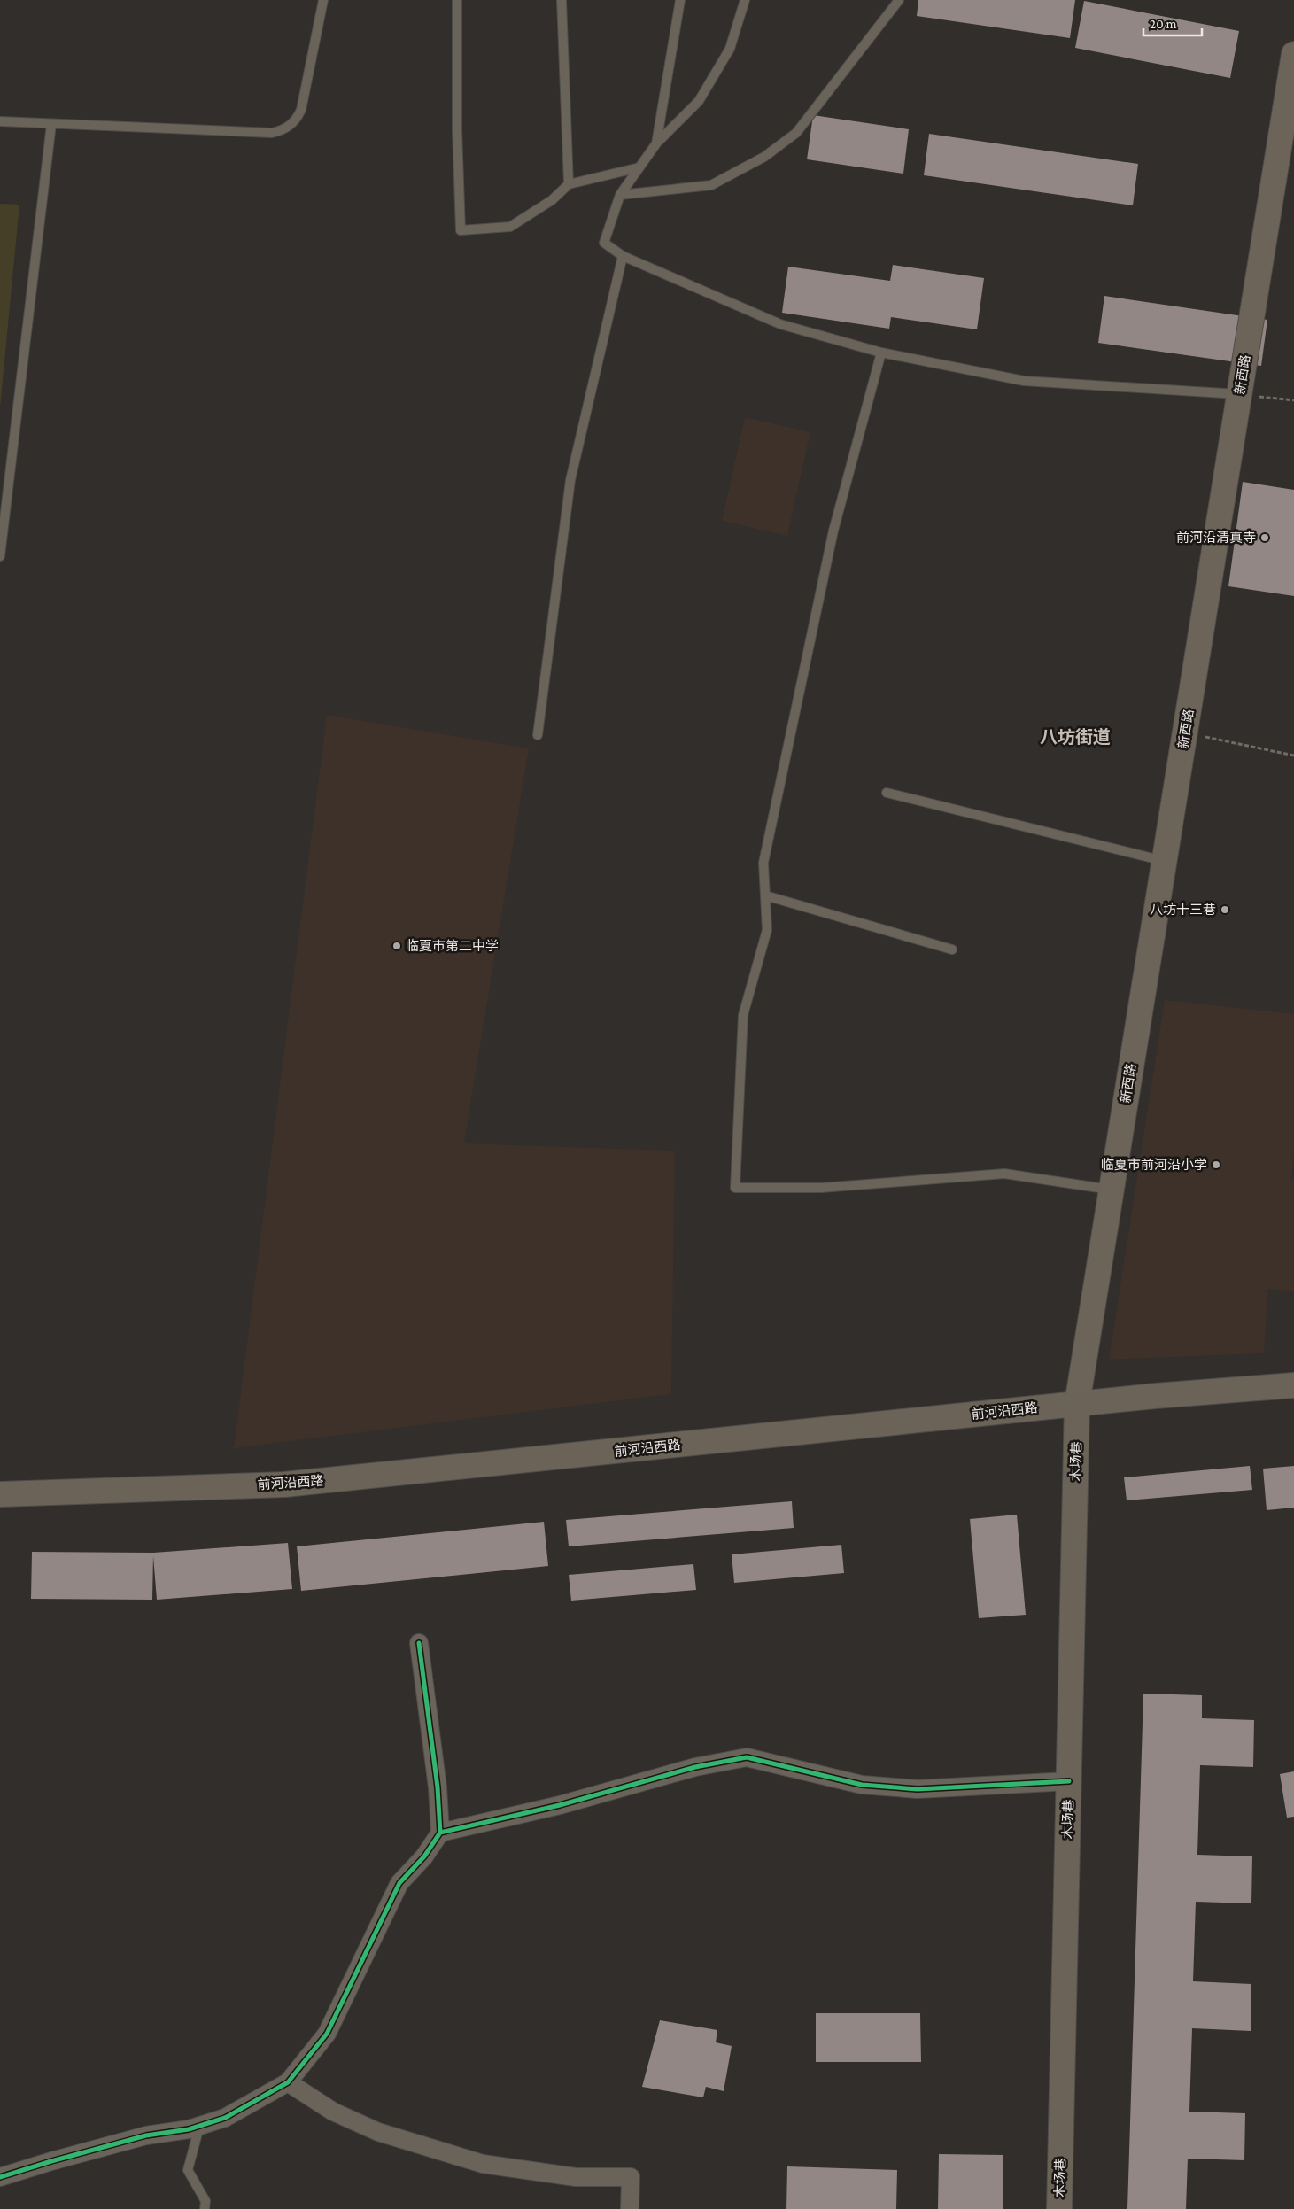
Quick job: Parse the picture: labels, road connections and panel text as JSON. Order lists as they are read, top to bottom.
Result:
{
  "streets": {
    "main road": ["新西路", "前河沿西路", "木场巷"]
  },
  "crossings": [
    ["新西路", "前河沿西路"],
    ["新西路", "木场巷"],
    ["前河沿西路", "木场巷"]
  ],
  "districts": ["八坊街道"],
  "places": [
    "前河沿清真寺",
    "八坊十三巷",
    "临夏市第二中学",
    "临夏市前河沿小学"
  ],
  "scale_bar": "20 m"
}
